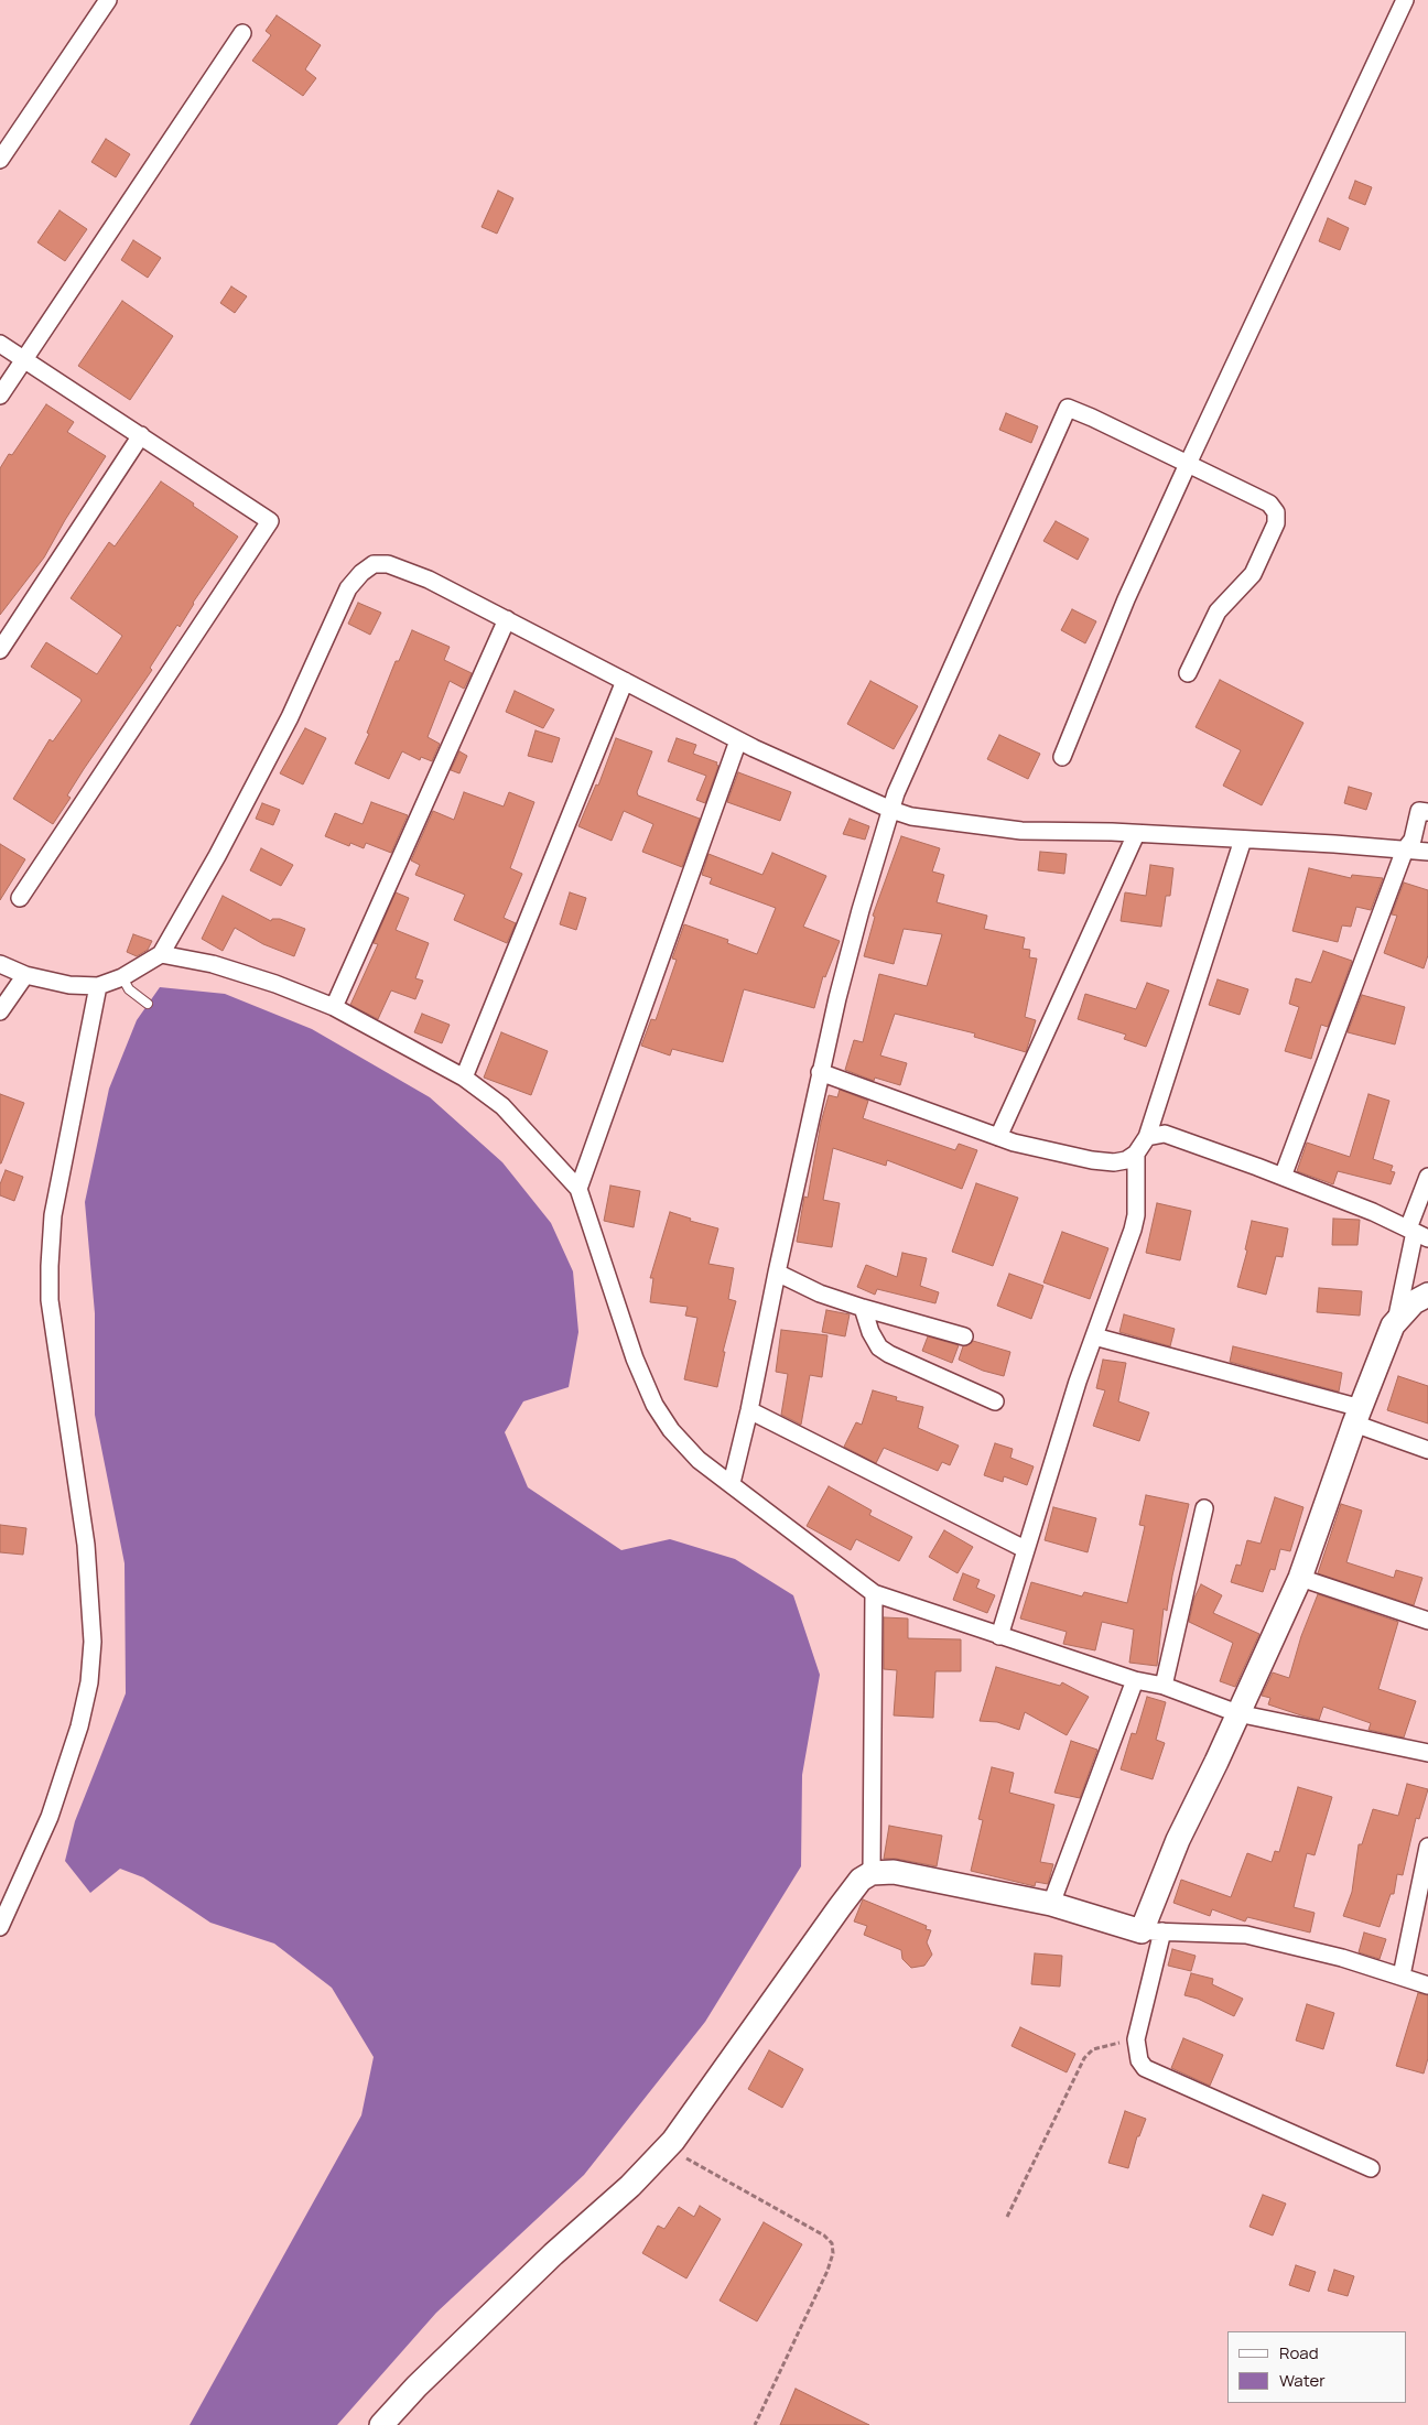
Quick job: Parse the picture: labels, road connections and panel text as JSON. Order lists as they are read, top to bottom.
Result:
{
  "legend": ["Road", "Water"]
}
